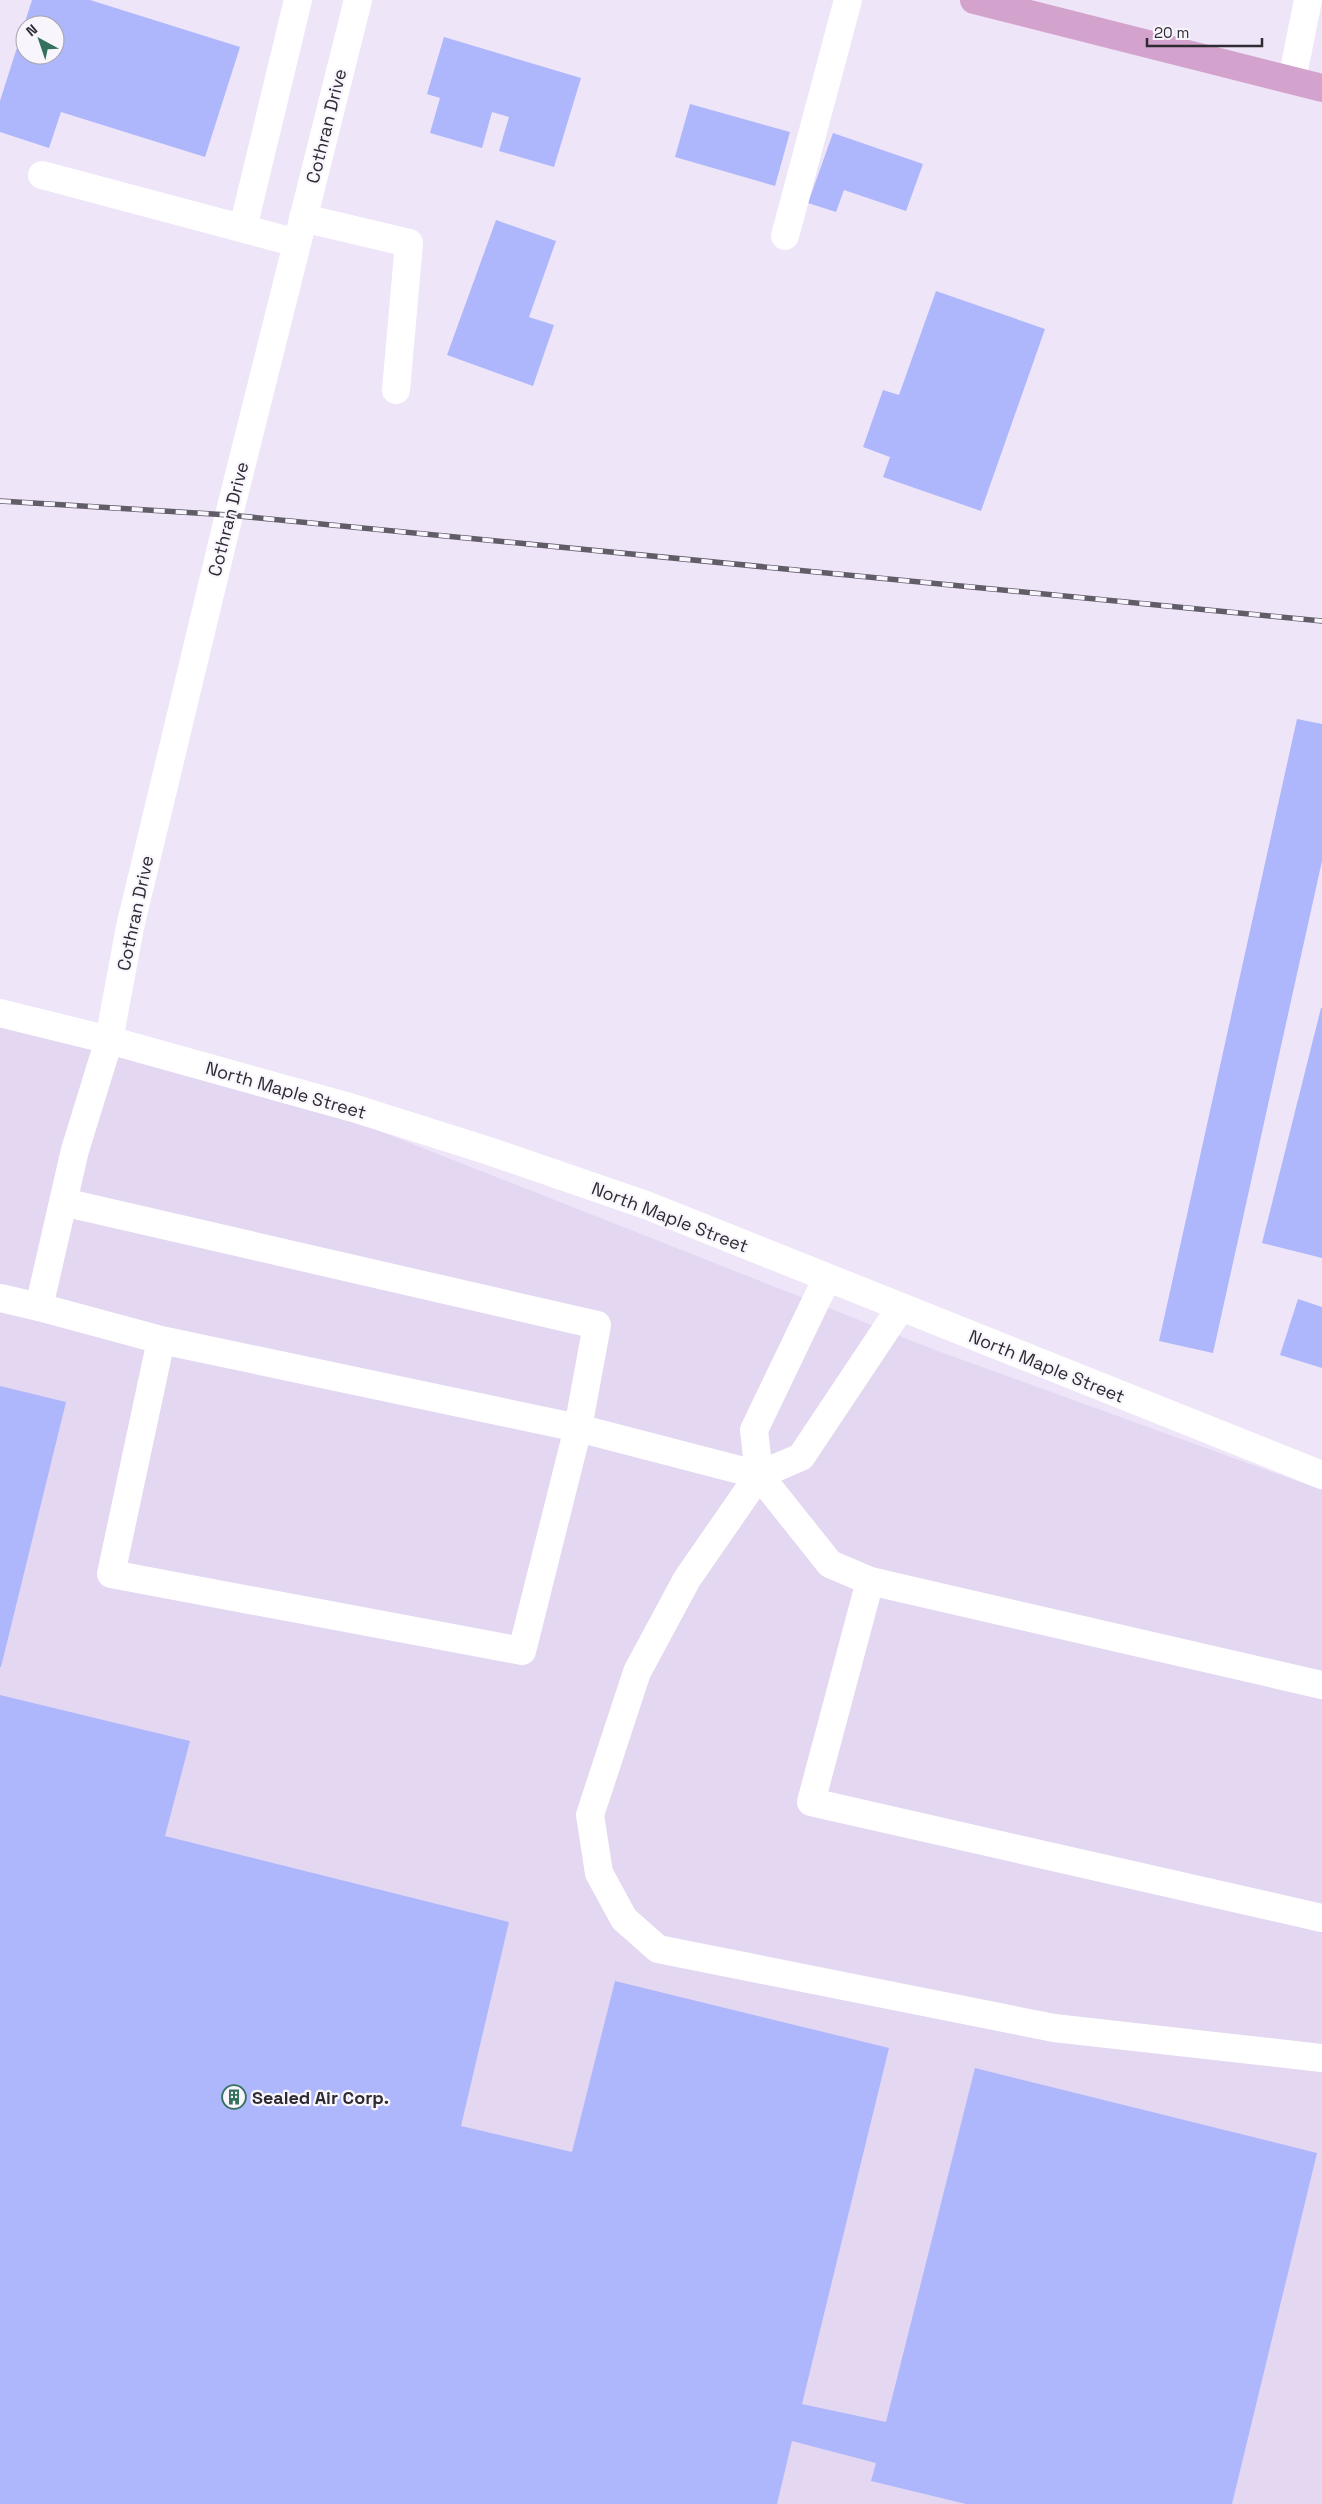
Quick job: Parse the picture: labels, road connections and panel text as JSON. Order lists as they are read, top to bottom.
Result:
{
  "streets": {
    "street": ["Cothran Drive", "North Maple Street"]
  },
  "crossings": [
    ["Cothran Drive", "North Maple Street"]
  ],
  "places": {
    "building": ["Sealed Air Corp."]
  },
  "scale_bar": "20 m",
  "north": "top left"
}
